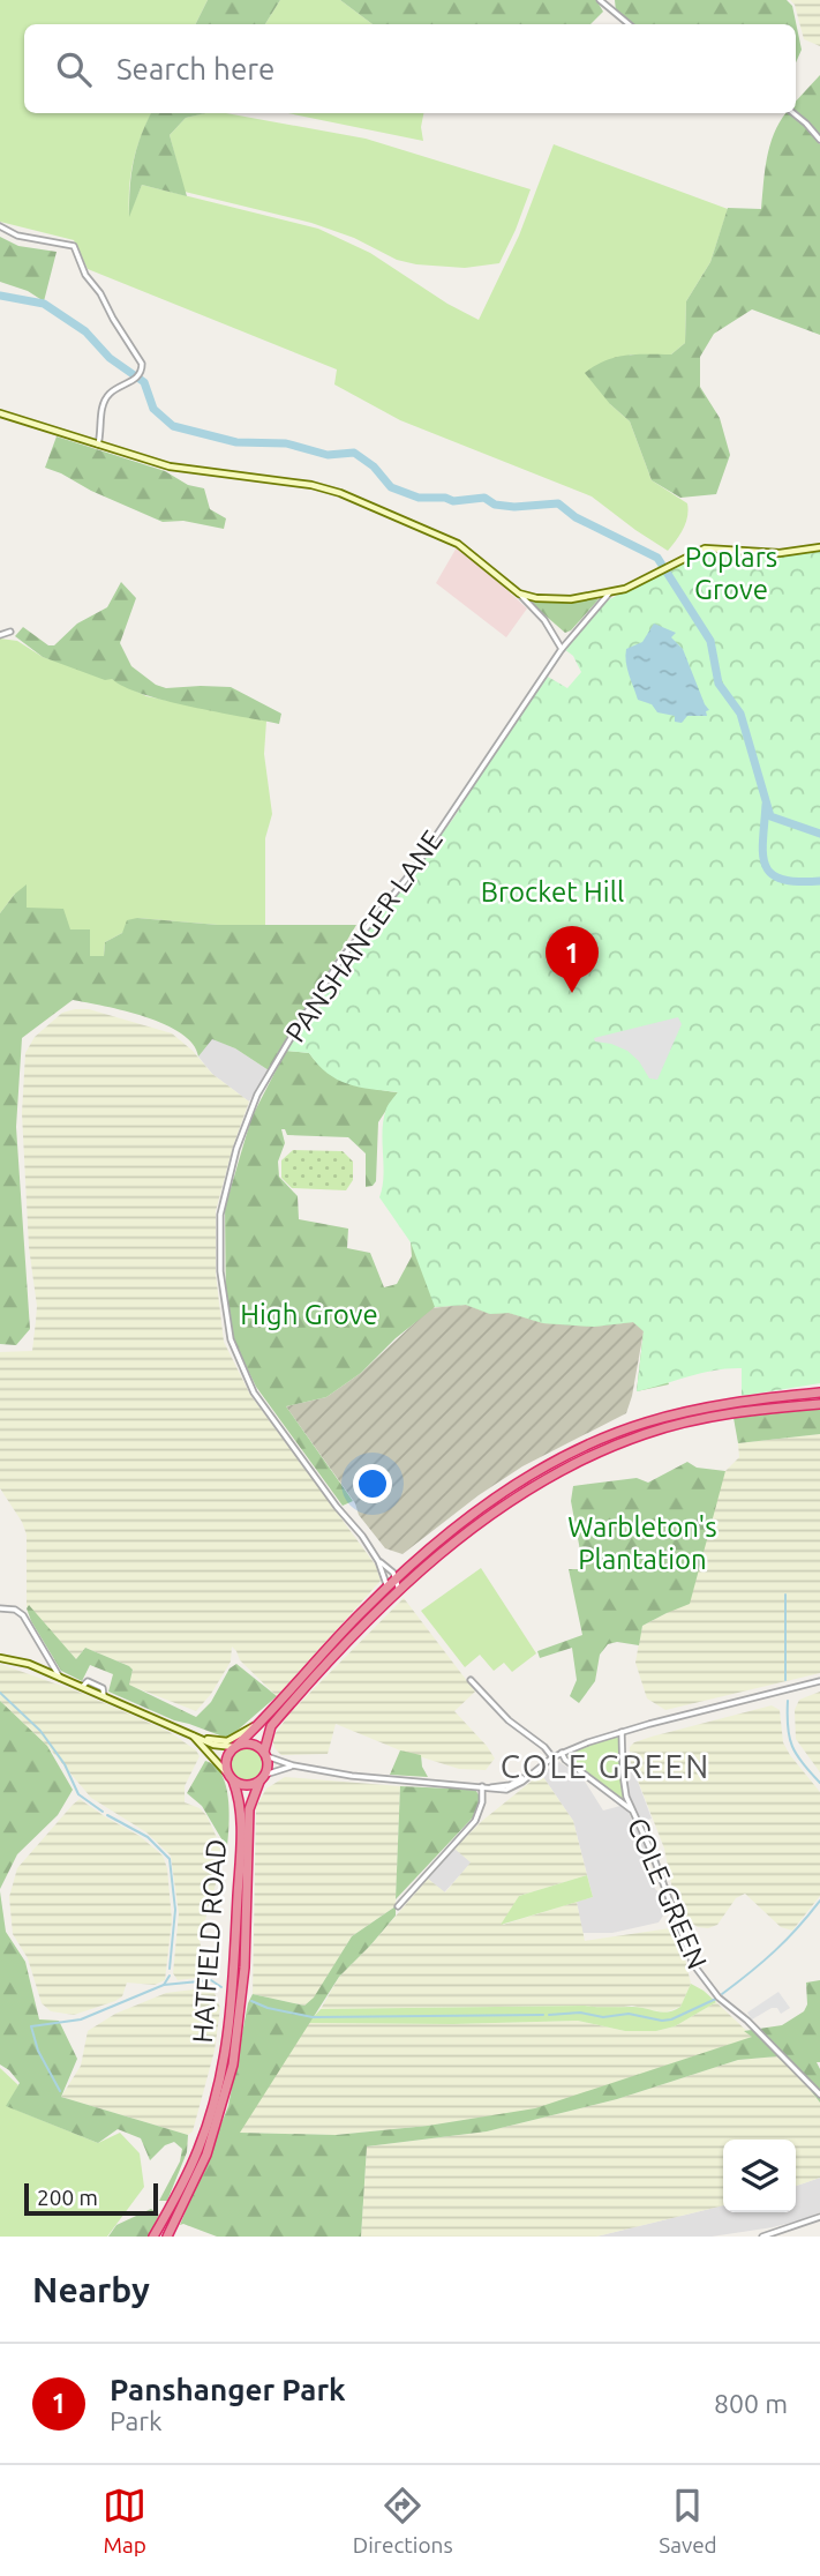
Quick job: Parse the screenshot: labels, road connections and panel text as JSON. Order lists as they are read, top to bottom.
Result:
{
  "streets": {
    "highway": ["HATFIELD ROAD"],
    "street": ["PANSHANGER LANE", "COLE GREEN"]
  },
  "districts": ["COLE GREEN"],
  "parks": [
    "Poplars Grove",
    "Brocket Hill",
    "High Grove",
    "Warbleton's Plantation"
  ],
  "scale_bar": "200 m",
  "page": {
    "search": "Search here",
    "pins": "1",
    "scale": "200 m",
    "heading": "Nearby",
    "list": [
      {
        "mark": "1",
        "name": "Panshanger Park",
        "note": "Park",
        "value": "800 m"
      }
    ],
    "nav": ["Map", "Directions", "Saved"]
  }
}
